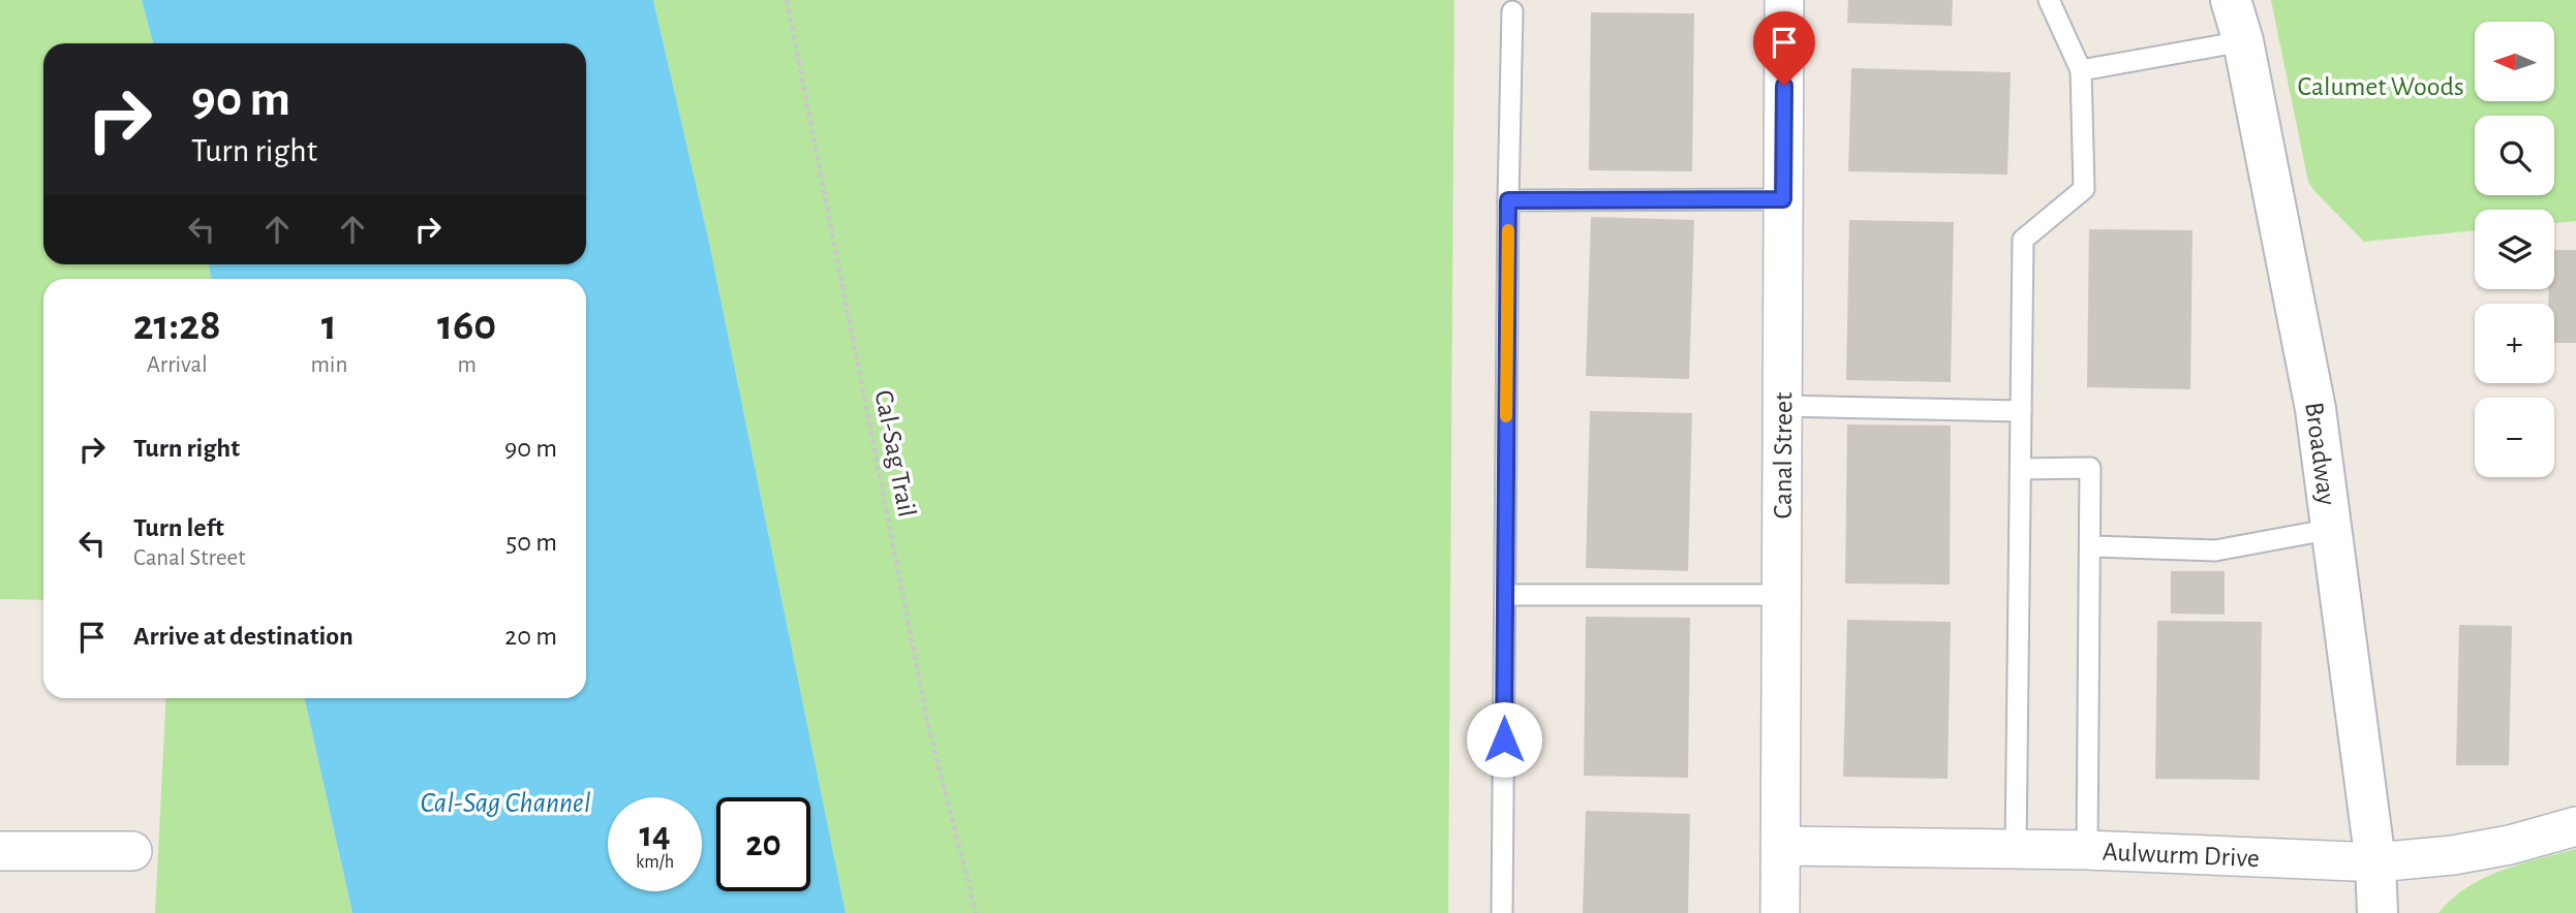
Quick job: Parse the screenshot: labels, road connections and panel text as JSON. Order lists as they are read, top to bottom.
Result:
{
  "streets": {
    "street": ["Broadway", "Canal Street", "Aulwurm Drive"],
    "path": ["Cal-Sag Trail"]
  },
  "crossings": [
    ["Broadway", "Aulwurm Drive"],
    ["Canal Street", "Aulwurm Drive"]
  ],
  "water": ["Cal-Sag Channel"],
  "parks": ["Calumet Woods"],
  "north": "left",
  "page": {
    "map_buttons": ["+", "−"],
    "turn": ["90 m", "Turn right"],
    "eta": [
      "21:28",
      "Arrival",
      "1",
      "min",
      "160",
      "m"
    ],
    "list": [
      {
        "name": "Turn right",
        "value": "90 m"
      },
      {
        "name": "Turn left",
        "note": "Canal Street",
        "value": "50 m"
      },
      {
        "name": "Arrive at destination",
        "value": "20 m"
      }
    ],
    "speed": "14 km/h",
    "limit": "20"
  }
}
